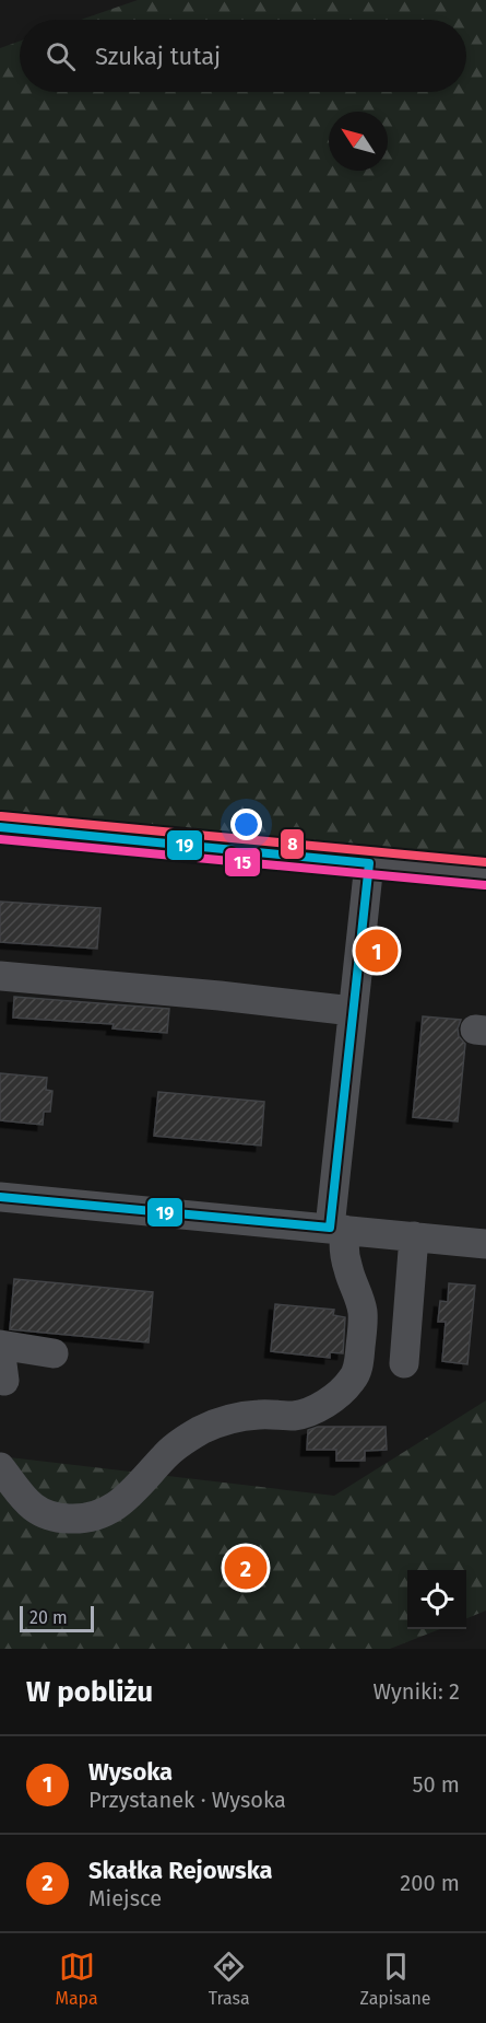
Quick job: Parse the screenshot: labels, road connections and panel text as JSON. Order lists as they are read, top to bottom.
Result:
{
  "lines": ["transit line 8", "transit line 19", "transit line 15"],
  "scale_bar": "20 m",
  "north": "top left",
  "page": {
    "search": "Szukaj tutaj",
    "pins": ["1", "2"],
    "scale": "20 m",
    "heading": ["W pobliżu", "Wyniki: 2"],
    "list": [
      {
        "mark": "1",
        "name": "Wysoka",
        "note": "Przystanek · Wysoka",
        "value": "50 m"
      },
      {
        "mark": "2",
        "name": "Skałka Rejowska",
        "note": "Miejsce",
        "value": "200 m"
      }
    ],
    "nav": ["Mapa", "Trasa", "Zapisane"]
  }
}
